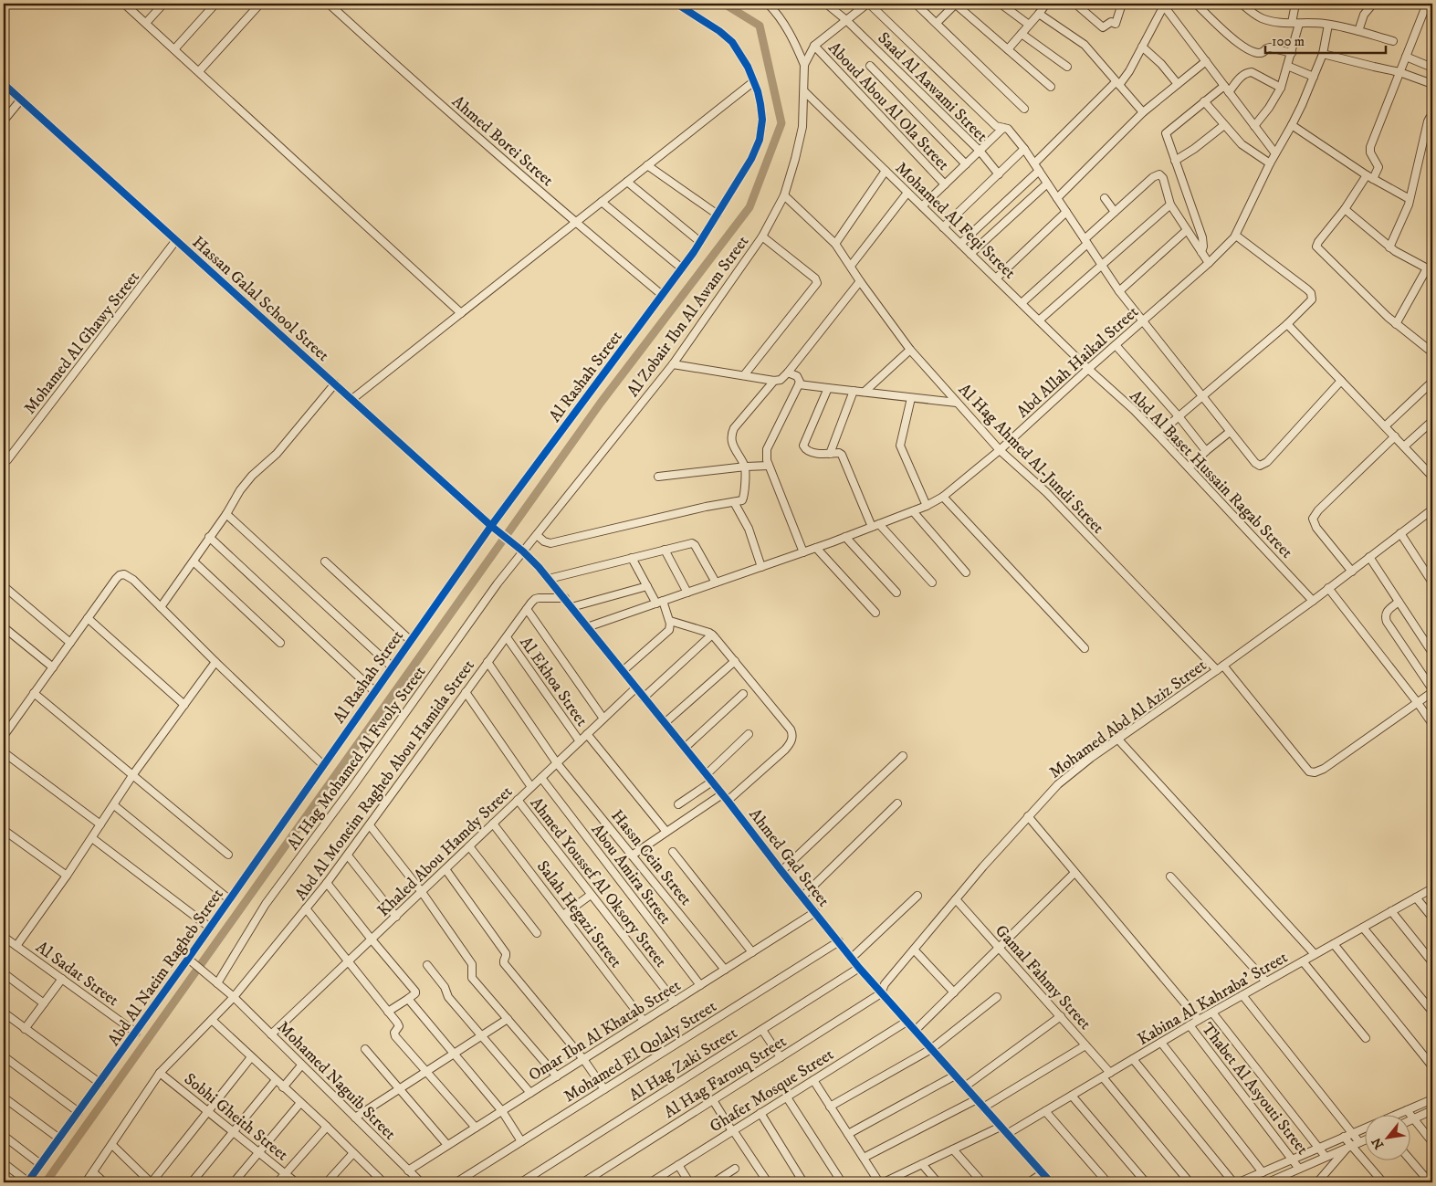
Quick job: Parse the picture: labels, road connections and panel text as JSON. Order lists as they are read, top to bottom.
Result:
{
  "streets": {
    "street": [
      "Saad Al Aawami Street",
      "Aboud Abou Al Ola Street",
      "Ahmed Borei Street",
      "Mohamed Al Feqi Street",
      "Hassan Galal School Street",
      "Al Zobair Ibn Al Awam Street",
      "Mohamed Al Ghawy Street",
      "Abd Allah Haikal Street",
      "Al Rashah Street",
      "Al Hag Ahmed Al-Jundi Street",
      "Abd Al Baset Hussain Ragab Street",
      "Al Ekhoa Street",
      "Mohamed Abd Al Aziz Street",
      "Al Hag Mohamed Al Fwoly Street",
      "Abd Al Moneim Ragheb Abou Hamida Street",
      "Khaled Abou Hamdy Street",
      "Hassn Cein Street",
      "Ahmed Gad Street",
      "Abou Amira Street",
      "Ahmed Youssef Al Oksory Street",
      "Salah Hegazi Street",
      "Abd Al Naeim Ragheb Street",
      "Al Sadat Street",
      "Gamal Fahmy Street",
      "Kabina Al Kahraba' Street",
      "Omar Ibn Al Khatab Street",
      "Mohamed El Qolaly Street",
      "Al Hag Zaki Street",
      "Al Hag Farouq Street",
      "Mohamed Naguib Street",
      "Thabet Al Asyouti Street",
      "Ghafer Mosque Street",
      "Sobhi Gheith Street"
    ]
  },
  "crossings": [
    ["Ahmed Borei Street", "Al Rashah Street"],
    ["Mohamed Al Feqi Street", "Al Zobair Ibn Al Awam Street"],
    ["Mohamed Al Feqi Street", "Abd Allah Haikal Street"],
    ["Mohamed Al Feqi Street", "Abd Al Baset Hussain Ragab Street"],
    ["Hassan Galal School Street", "Mohamed Al Ghawy Street"],
    ["Hassan Galal School Street", "Al Rashah Street"],
    ["Hassan Galal School Street", "Ahmed Gad Street"],
    ["Al Zobair Ibn Al Awam Street", "Al Hag Ahmed Al-Jundi Street"],
    ["Al Zobair Ibn Al Awam Street", "Al Hag Mohamed Al Fwoly Street"],
    ["Al Zobair Ibn Al Awam Street", "Ahmed Gad Street"],
    ["Abd Allah Haikal Street", "Al Hag Ahmed Al-Jundi Street"],
    ["Abd Allah Haikal Street", "Abd Al Baset Hussain Ragab Street"],
    ["Abd Allah Haikal Street", "Ahmed Gad Street"],
    ["Al Rashah Street", "Abd Al Naeim Ragheb Street"],
    ["Al Hag Ahmed Al-Jundi Street", "Mohamed Abd Al Aziz Street"],
    ["Abd Al Baset Hussain Ragab Street", "Mohamed Abd Al Aziz Street"],
    ["Al Ekhoa Street", "Abd Al Moneim Ragheb Abou Hamida Street"],
    ["Al Ekhoa Street", "Khaled Abou Hamdy Street"],
    ["Mohamed Abd Al Aziz Street", "Ahmed Gad Street"],
    ["Mohamed Abd Al Aziz Street", "Gamal Fahmy Street"],
    ["Mohamed Abd Al Aziz Street", "Al Hag Farouq Street"],
    ["Al Hag Mohamed Al Fwoly Street", "Ahmed Gad Street"],
    ["Al Hag Mohamed Al Fwoly Street", "Mohamed Naguib Street"],
    ["Abd Al Moneim Ragheb Abou Hamida Street", "Hassn Cein Street"],
    ["Abd Al Moneim Ragheb Abou Hamida Street", "Ahmed Gad Street"],
    ["Abd Al Moneim Ragheb Abou Hamida Street", "Mohamed Naguib Street"],
    ["Abd Al Moneim Ragheb Abou Hamida Street", "Sobhi Gheith Street"],
    ["Khaled Abou Hamdy Street", "Hassn Cein Street"],
    ["Khaled Abou Hamdy Street", "Ahmed Gad Street"],
    ["Khaled Abou Hamdy Street", "Abou Amira Street"],
    ["Khaled Abou Hamdy Street", "Ahmed Youssef Al Oksory Street"],
    ["Khaled Abou Hamdy Street", "Salah Hegazi Street"],
    ["Khaled Abou Hamdy Street", "Mohamed Naguib Street"],
    ["Hassn Cein Street", "Omar Ibn Al Khatab Street"],
    ["Ahmed Gad Street", "Kabina Al Kahraba' Street"],
    ["Ahmed Gad Street", "Omar Ibn Al Khatab Street"],
    ["Ahmed Gad Street", "Mohamed El Qolaly Street"],
    ["Ahmed Gad Street", "Al Hag Zaki Street"],
    ["Ahmed Gad Street", "Al Hag Farouq Street"],
    ["Ahmed Gad Street", "Ghafer Mosque Street"],
    ["Abou Amira Street", "Omar Ibn Al Khatab Street"],
    ["Ahmed Youssef Al Oksory Street", "Omar Ibn Al Khatab Street"],
    ["Salah Hegazi Street", "Omar Ibn Al Khatab Street"],
    ["Abd Al Naeim Ragheb Street", "Al Sadat Street"],
    ["Abd Al Naeim Ragheb Street", "Mohamed Naguib Street"],
    ["Gamal Fahmy Street", "Kabina Al Kahraba' Street"],
    ["Kabina Al Kahraba' Street", "Thabet Al Asyouti Street"],
    ["Omar Ibn Al Khatab Street", "Mohamed Naguib Street"]
  ],
  "scale_bar": "100 m",
  "north": "bottom left"
}
